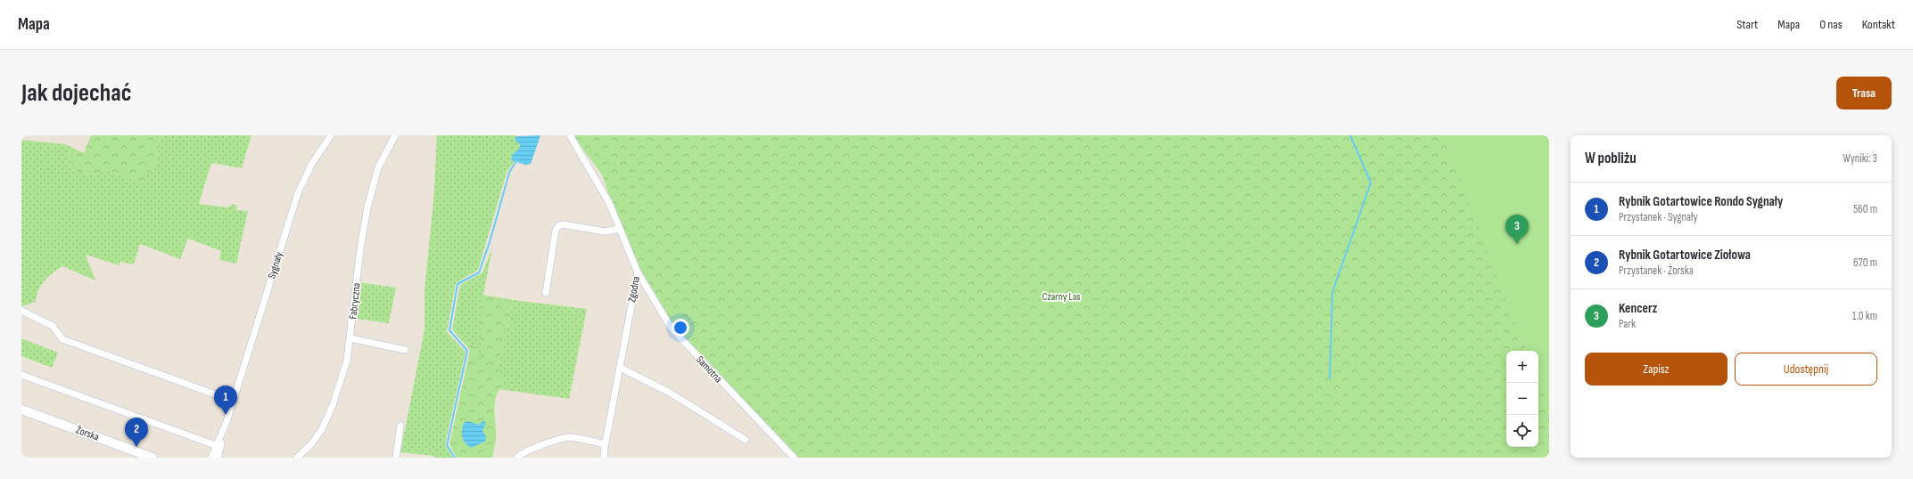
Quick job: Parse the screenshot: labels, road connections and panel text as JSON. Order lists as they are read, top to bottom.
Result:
{
  "streets": {
    "main road": ["Żorska"],
    "street": [
      "Sygnały",
      "Zgodna",
      "Fabryczna",
      "Samotna"
    ]
  },
  "crossings": [
    ["Zgodna", "Samotna"]
  ],
  "parks": ["Czarny Las"],
  "page": {
    "header": "Mapa",
    "nav": [
      "Start",
      "Mapa",
      "O nas",
      "Kontakt"
    ],
    "buttons": [
      "Trasa",
      ["Zapisz", "Udostępnij"]
    ],
    "title": "Jak dojechać",
    "heading": ["W pobliżu", "Wyniki: 3"],
    "list": [
      {
        "mark": "1",
        "name": "Rybnik Gotartowice Rondo Sygnały",
        "note": "Przystanek · Sygnały",
        "value": "560 m"
      },
      {
        "mark": "2",
        "name": "Rybnik Gotartowice Ziołowa",
        "note": "Przystanek · Żorska",
        "value": "670 m"
      },
      {
        "mark": "3",
        "name": "Kencerz",
        "note": "Park",
        "value": "1.0 km"
      }
    ],
    "pins": ["3", "1", "2"],
    "map_buttons": ["+", "−"]
  }
}
